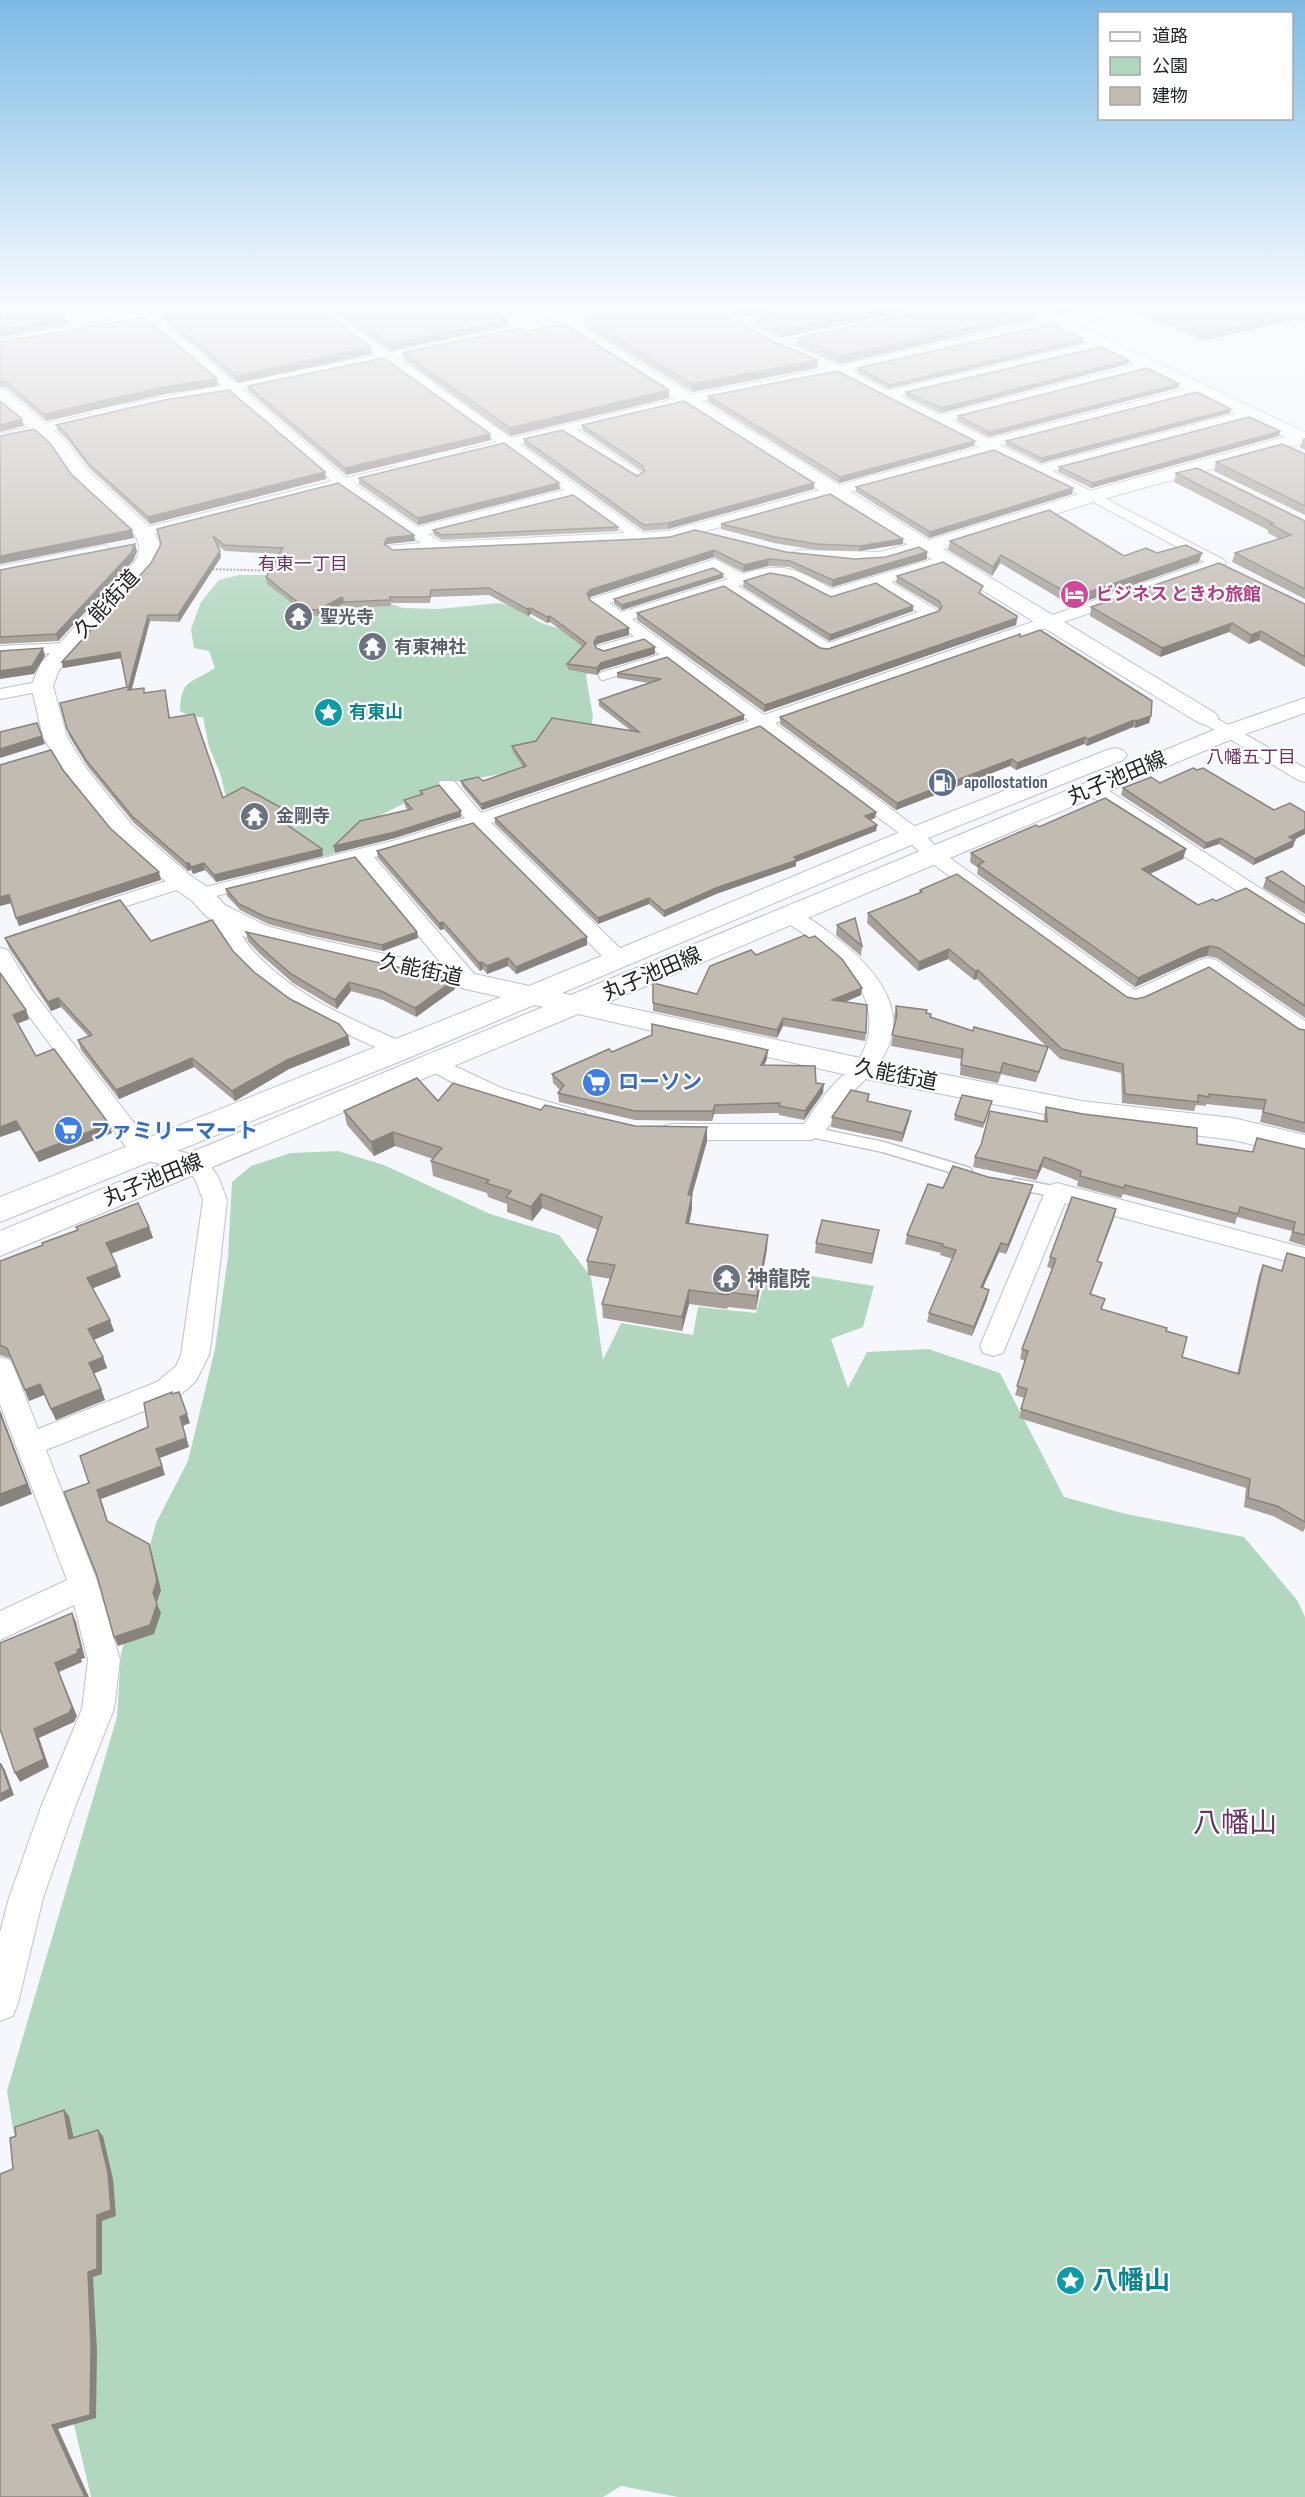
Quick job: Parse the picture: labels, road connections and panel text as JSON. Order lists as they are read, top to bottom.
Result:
{
  "streets": {
    "street": ["久能街道", "丸子池田線"]
  },
  "crossings": [
    ["久能街道", "丸子池田線"]
  ],
  "districts": ["有東一丁目", "八幡五丁目", "八幡山"],
  "places": {
    "hotel": ["ビジネス ときわ旅館"],
    "temple": [
      "聖光寺",
      "有東神社",
      "金剛寺",
      "神龍院"
    ],
    "place": ["有東山", "八幡山"],
    "fuel station": ["apollostation"],
    "supermarket": ["ローソン", "ファミリーマート"]
  },
  "legend": ["道路", "公園", "建物"]
}
